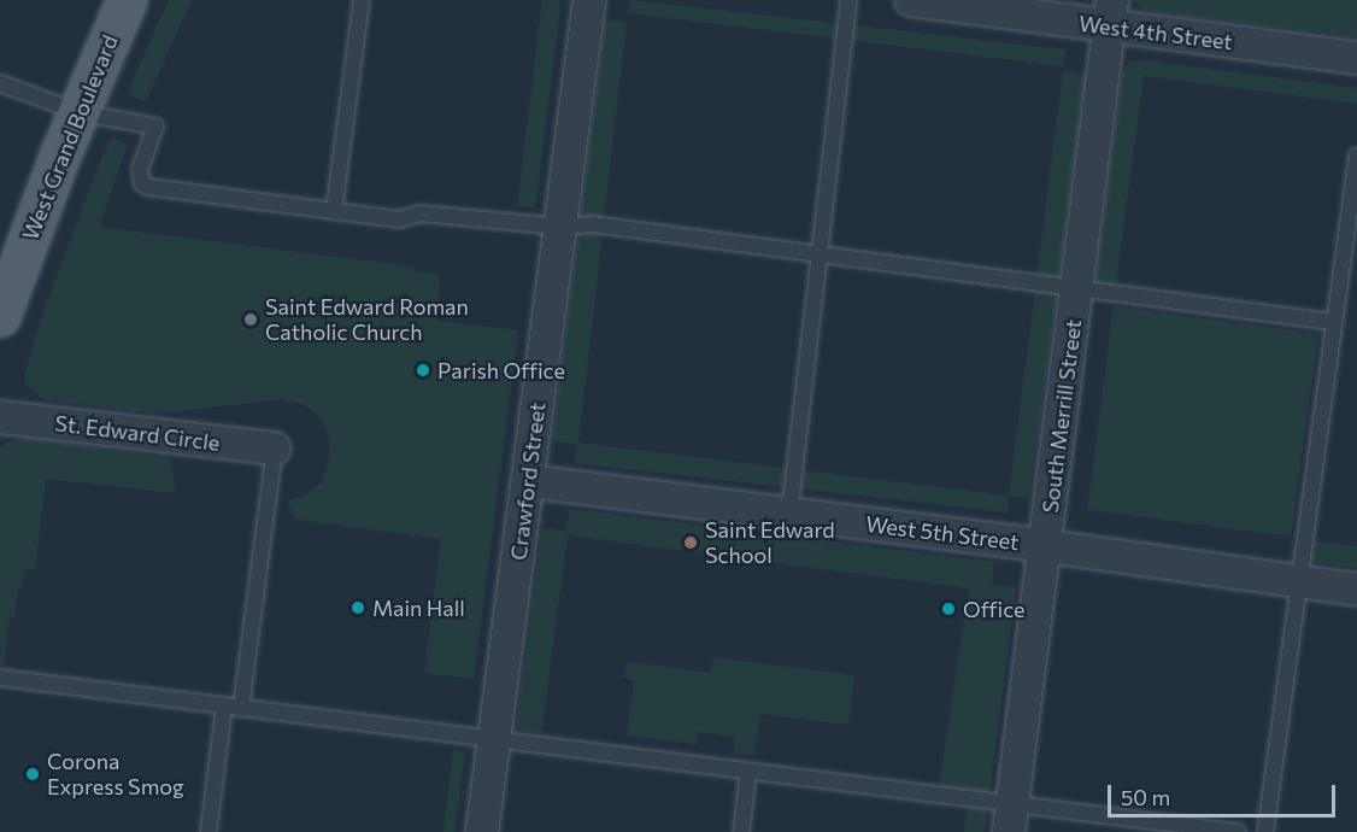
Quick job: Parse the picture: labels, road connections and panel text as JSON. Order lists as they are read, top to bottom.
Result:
{
  "streets": {
    "main road": ["West Grand Boulevard"],
    "street": [
      "West 4th Street",
      "South Merrill Street",
      "St. Edward Circle",
      "Crawford Street",
      "West 5th Street"
    ]
  },
  "crossings": [
    ["West 4th Street", "South Merrill Street"],
    ["South Merrill Street", "West 5th Street"],
    ["Crawford Street", "West 5th Street"]
  ],
  "places": [
    "Saint Edward Roman Catholic Church",
    "Parish Office",
    "Saint Edward School",
    "Main Hall",
    "Office",
    "Corona Express Smog"
  ],
  "scale_bar": "50 m"
}
